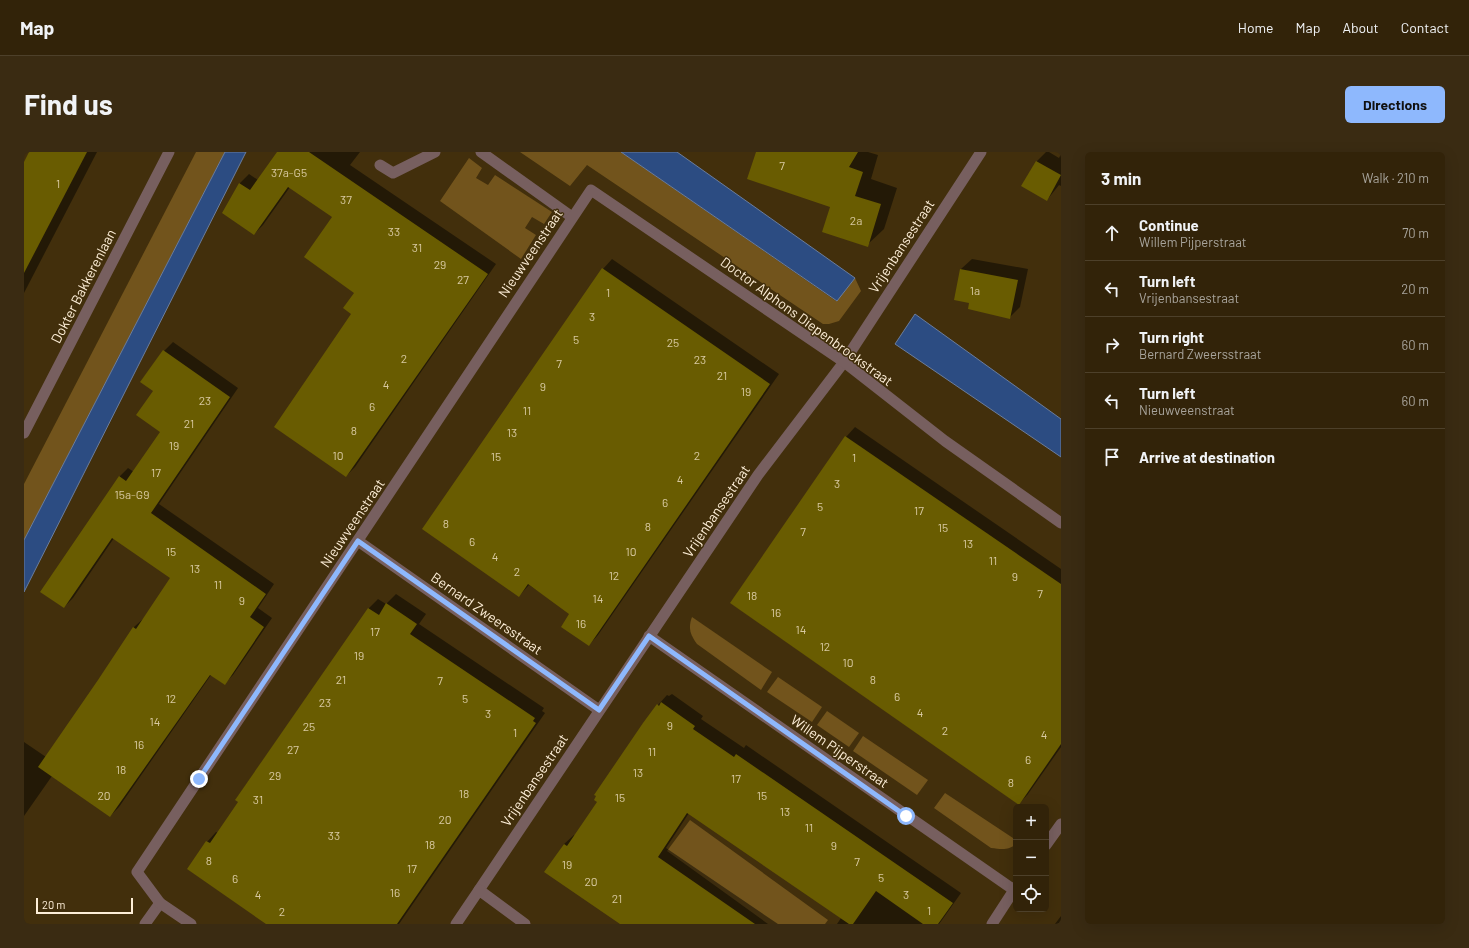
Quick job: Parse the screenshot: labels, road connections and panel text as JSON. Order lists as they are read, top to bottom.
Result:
{
  "streets": {
    "street": [
      "Vrijenbansestraat",
      "Nieuwveenstraat",
      "Dokter Bakkerenlaan",
      "Doctor Alphons Diepenbrockstraat",
      "Bernard Zweersstraat",
      "Willem Pijperstraat"
    ]
  },
  "crossings": [
    ["Vrijenbansestraat", "Doctor Alphons Diepenbrockstraat"],
    ["Vrijenbansestraat", "Bernard Zweersstraat"],
    ["Vrijenbansestraat", "Willem Pijperstraat"],
    ["Nieuwveenstraat", "Doctor Alphons Diepenbrockstraat"],
    ["Nieuwveenstraat", "Bernard Zweersstraat"]
  ],
  "house_numbers": [
    "7",
    "37a-G5",
    "1",
    "37",
    "2a",
    "33",
    "31",
    "29",
    "27",
    "1a",
    "1",
    "3",
    "5",
    "25",
    "2",
    "23",
    "7",
    "21",
    "4",
    "9",
    "19",
    "23",
    "6",
    "11",
    "21",
    "8",
    "13",
    "19",
    "10",
    "2",
    "15",
    "1",
    "17",
    "4",
    "3",
    "15a-G9",
    "6",
    "5",
    "17",
    "8",
    "8",
    "15",
    "7",
    "6",
    "13",
    "15",
    "10",
    "4",
    "11",
    "13",
    "2",
    "12",
    "9",
    "11",
    "7",
    "18",
    "14",
    "9",
    "16",
    "16",
    "14",
    "17",
    "12",
    "19",
    "10",
    "21",
    "8",
    "7",
    "6",
    "12",
    "5",
    "23",
    "4",
    "3",
    "14",
    "9",
    "25",
    "2",
    "1",
    "4",
    "16",
    "27",
    "11",
    "6",
    "18",
    "13",
    "29",
    "17",
    "8",
    "18",
    "20",
    "15",
    "15",
    "31",
    "13",
    "20",
    "11",
    "33",
    "18",
    "9",
    "8",
    "7",
    "19",
    "17",
    "5",
    "6",
    "20",
    "16",
    "4",
    "3",
    "21",
    "1",
    "2"
  ],
  "scale_bar": "20 m",
  "page": {
    "header": "Map",
    "nav": [
      "Home",
      "Map",
      "About",
      "Contact"
    ],
    "buttons": "Directions",
    "title": "Find us",
    "heading": ["3 min", "Walk · 210 m"],
    "list": [
      ["Continue", "Willem Pijperstraat", "70 m"],
      ["Turn left", "Vrijenbansestraat", "20 m"],
      ["Turn right", "Bernard Zweersstraat", "60 m"],
      ["Turn left", "Nieuwveenstraat", "60 m"],
      "Arrive at destination"
    ],
    "map_buttons": ["+", "−"],
    "scale": "20 m"
  }
}
